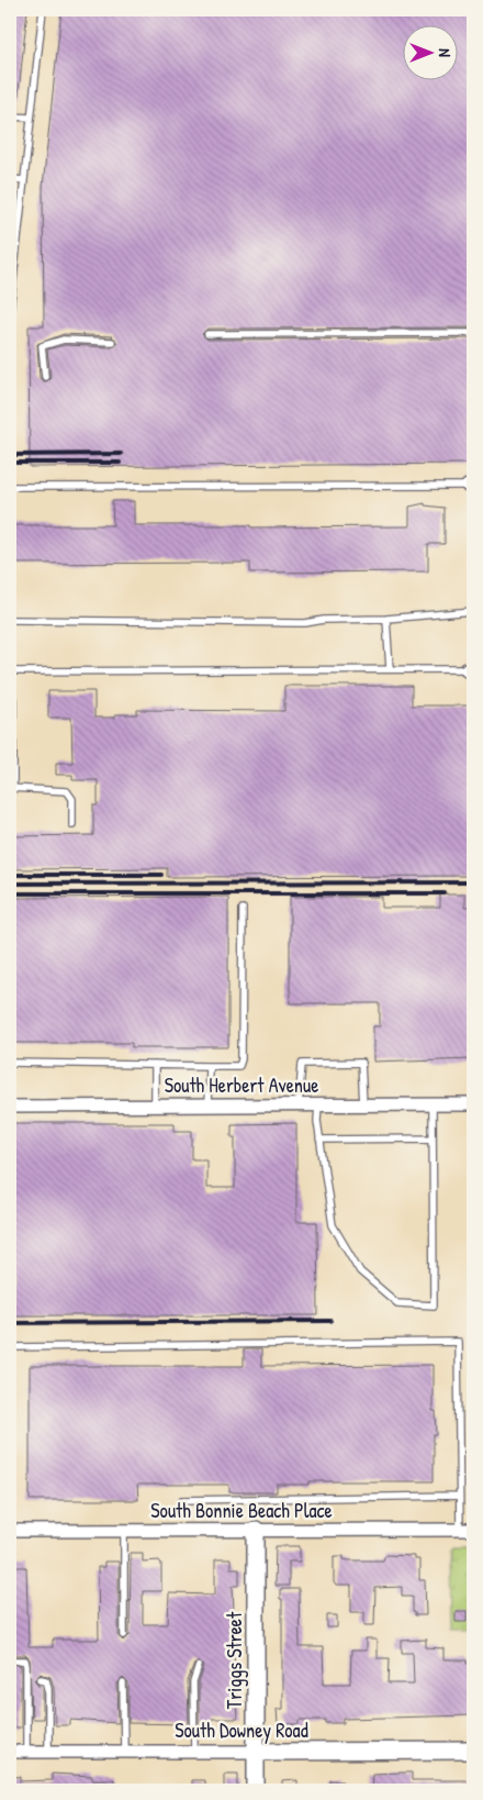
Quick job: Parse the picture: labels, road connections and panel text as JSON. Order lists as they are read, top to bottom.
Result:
{
  "streets": {
    "street": [
      "South Herbert Avenue",
      "South Bonnie Beach Place",
      "Triggs Street",
      "South Downey Road"
    ]
  },
  "crossings": [
    ["South Bonnie Beach Place", "Triggs Street"],
    ["Triggs Street", "South Downey Road"]
  ],
  "north": "right"
}
